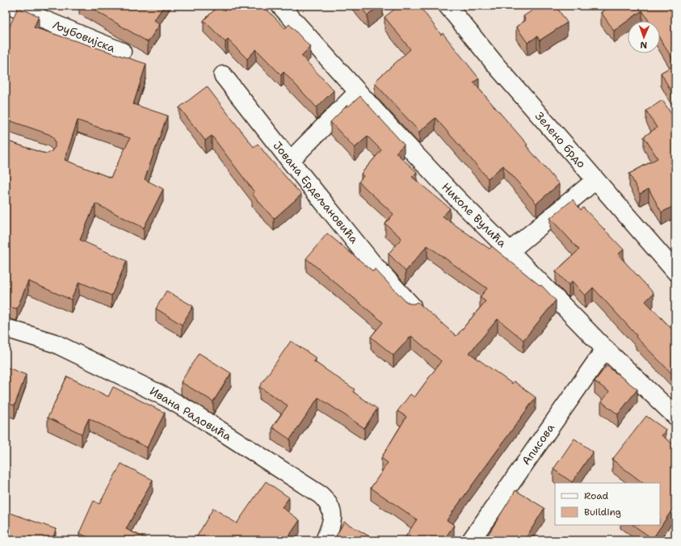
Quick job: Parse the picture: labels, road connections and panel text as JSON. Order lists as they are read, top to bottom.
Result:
{
  "streets": {
    "street": [
      "Љубовијска",
      "Зелено брдо",
      "Јована Ердељановића",
      "Николе Вулића",
      "Ивана Радовића",
      "Аписова"
    ]
  },
  "crossings": [
    ["Николе Вулића", "Аписова"]
  ],
  "legend": ["Road", "Building"],
  "north": "bottom"
}
